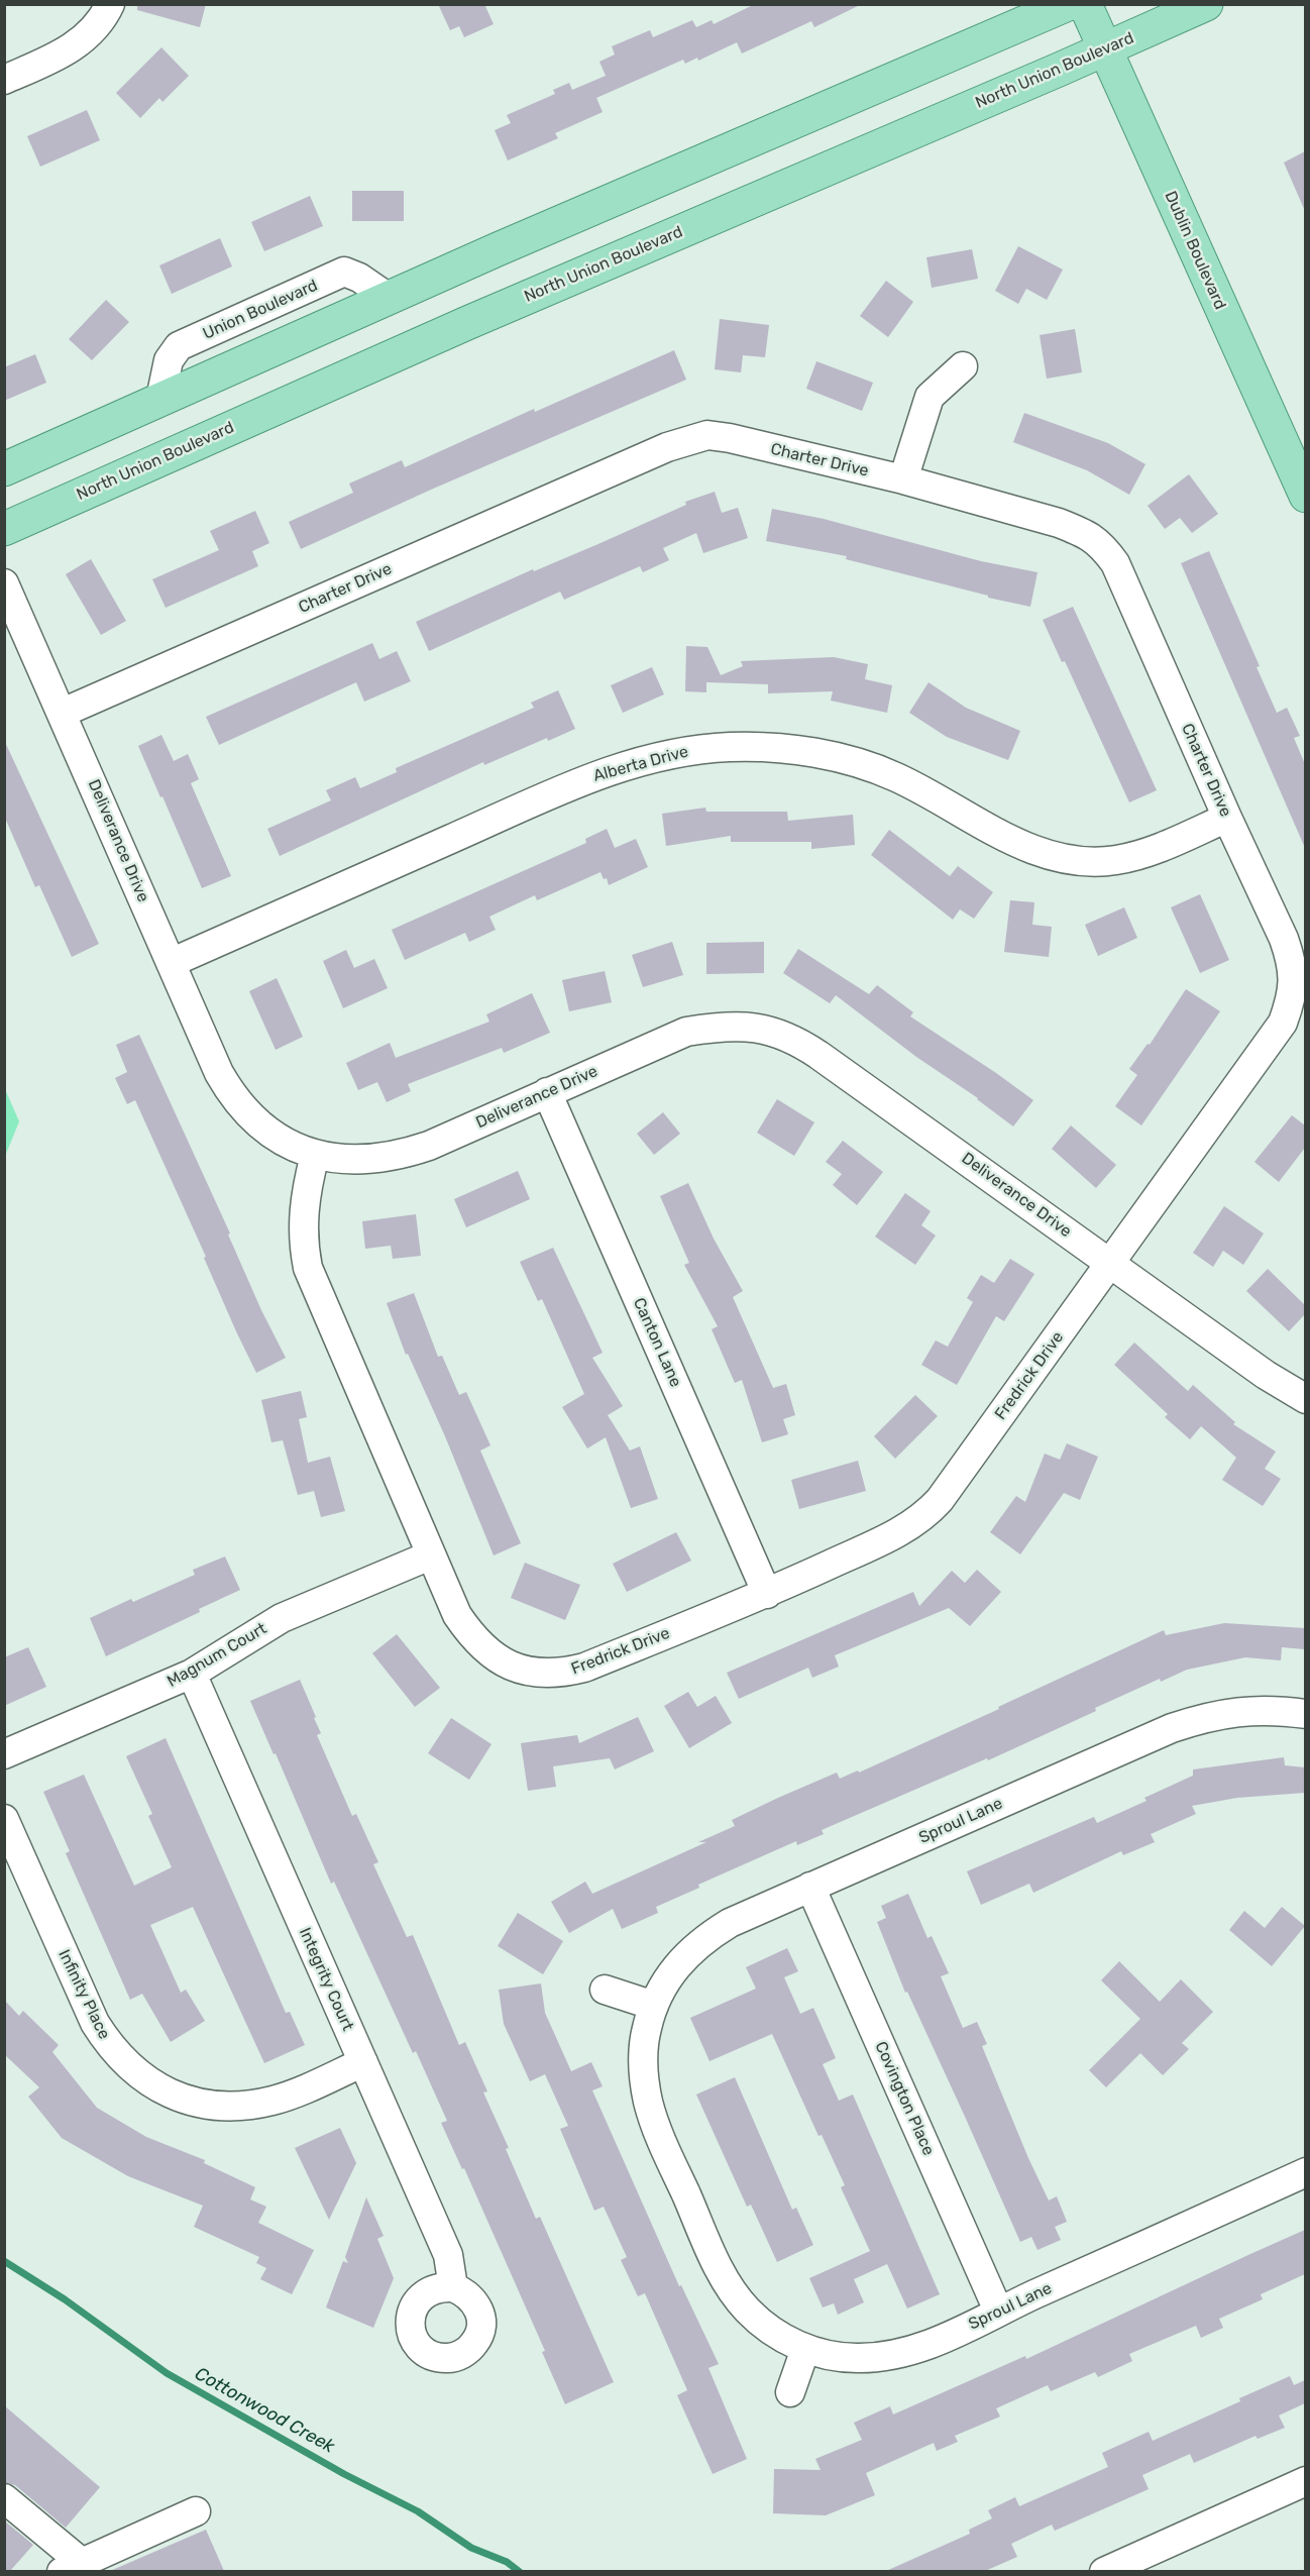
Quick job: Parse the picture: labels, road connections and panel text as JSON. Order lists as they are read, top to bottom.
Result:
{
  "streets": {
    "main road": ["North Union Boulevard", "Dublin Boulevard"],
    "street": [
      "Charter Drive",
      "Alberta Drive",
      "Deliverance Drive",
      "Canton Lane",
      "Fredrick Drive",
      "Magnum Court",
      "Sproul Lane",
      "Integrity Court",
      "Infinity Place",
      "Covington Place"
    ]
  },
  "crossings": [
    ["North Union Boulevard", "Dublin Boulevard"],
    ["Charter Drive", "Alberta Drive"],
    ["Charter Drive", "Deliverance Drive"],
    ["Charter Drive", "Fredrick Drive"],
    ["Alberta Drive", "Deliverance Drive"],
    ["Deliverance Drive", "Canton Lane"],
    ["Deliverance Drive", "Fredrick Drive"],
    ["Canton Lane", "Fredrick Drive"],
    ["Fredrick Drive", "Magnum Court"],
    ["Magnum Court", "Integrity Court"],
    ["Sproul Lane", "Covington Place"],
    ["Integrity Court", "Infinity Place"]
  ],
  "water": ["Cottonwood Creek"]
}
